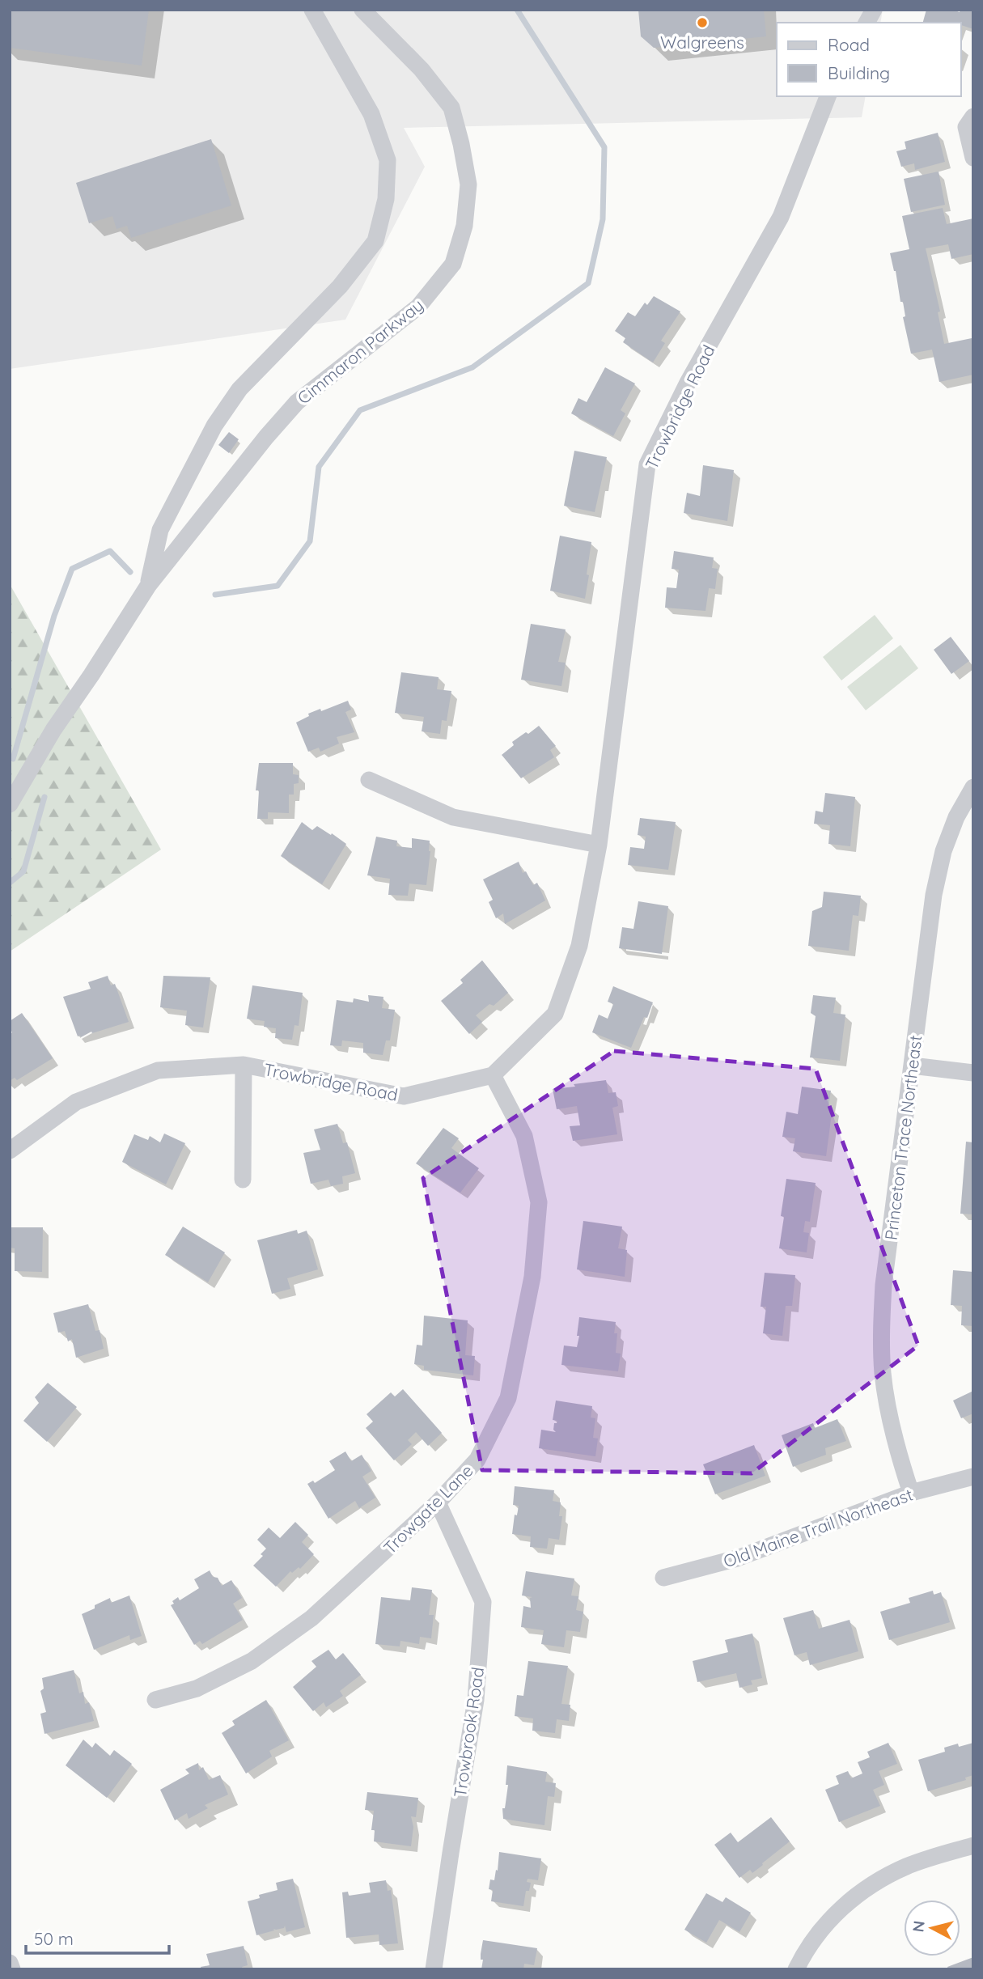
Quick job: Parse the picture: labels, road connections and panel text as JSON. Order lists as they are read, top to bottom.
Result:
{
  "streets": {
    "street": [
      "Cimmaron Parkway",
      "Trowbridge Road",
      "Princeton Trace Northeast",
      "Trowgate Lane",
      "Old Maine Trail Northeast",
      "Trowbrook Road"
    ]
  },
  "crossings": [
    ["Trowbridge Road", "Trowgate Lane"],
    ["Princeton Trace Northeast", "Old Maine Trail Northeast"],
    ["Trowgate Lane", "Trowbrook Road"]
  ],
  "places": ["Walgreens"],
  "legend": ["Road", "Building"],
  "scale_bar": "50 m",
  "north": "left"
}
